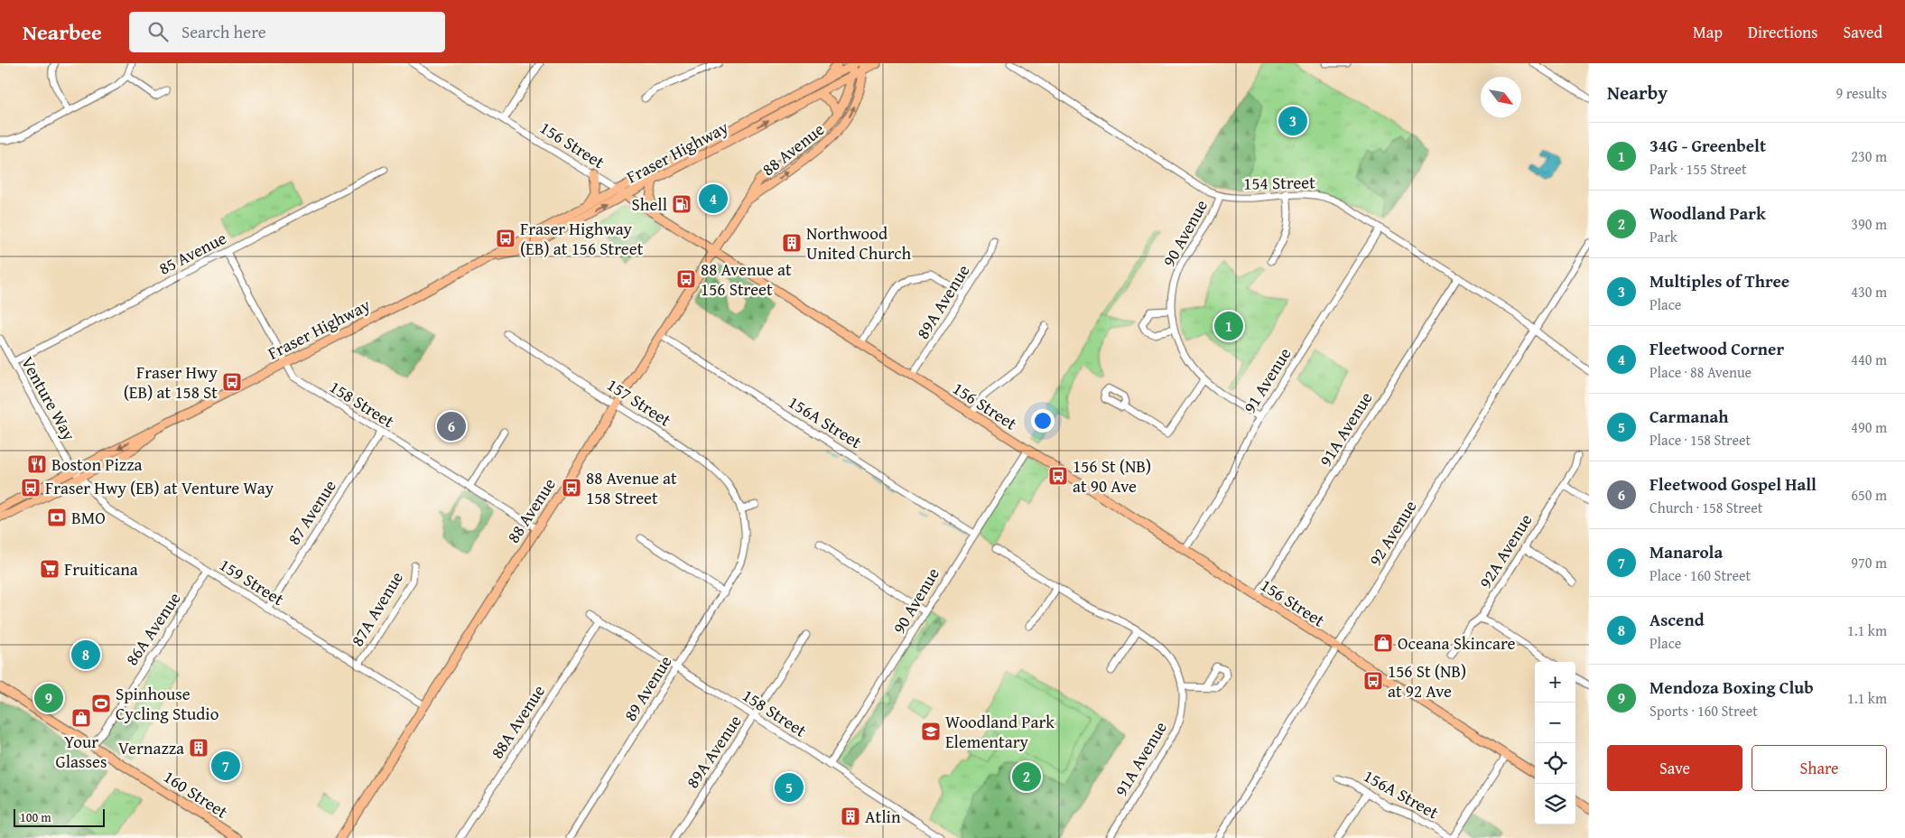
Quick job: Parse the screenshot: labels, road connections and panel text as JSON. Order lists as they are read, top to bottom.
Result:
{
  "streets": {
    "main road": [
      "156 Street",
      "88 Avenue",
      "Fraser Highway",
      "160 Street"
    ],
    "street": [
      "154 Street",
      "90 Avenue",
      "85 Avenue",
      "89A Avenue",
      "91 Avenue",
      "Venture Way",
      "157 Street",
      "158 Street",
      "156A Street",
      "91A Avenue",
      "87 Avenue",
      "92 Avenue",
      "92A Avenue",
      "159 Street",
      "87A Avenue",
      "86A Avenue",
      "89 Avenue",
      "88A Avenue"
    ]
  },
  "crossings": [
    ["156 Street", "88 Avenue"],
    ["156 Street", "Fraser Highway"],
    ["156 Street", "90 Avenue"],
    ["156 Street", "89A Avenue"],
    ["156 Street", "91 Avenue"],
    ["156 Street", "91A Avenue"],
    ["156 Street", "92 Avenue"],
    ["88 Avenue", "Fraser Highway"],
    ["88 Avenue", "157 Street"],
    ["88 Avenue", "158 Street"],
    ["88 Avenue", "156A Street"],
    ["88 Avenue", "159 Street"],
    ["Fraser Highway", "Venture Way"],
    ["Fraser Highway", "158 Street"],
    ["Fraser Highway", "159 Street"],
    ["154 Street", "90 Avenue"],
    ["154 Street", "91 Avenue"],
    ["154 Street", "91A Avenue"],
    ["154 Street", "92 Avenue"],
    ["90 Avenue", "91 Avenue"],
    ["90 Avenue", "158 Street"],
    ["90 Avenue", "156A Street"],
    ["85 Avenue", "Venture Way"],
    ["85 Avenue", "158 Street"],
    ["89A Avenue", "158 Street"],
    ["Venture Way", "159 Street"],
    ["157 Street", "89 Avenue"],
    ["158 Street", "87 Avenue"],
    ["158 Street", "89 Avenue"],
    ["158 Street", "88A Avenue"],
    ["87 Avenue", "159 Street"],
    ["159 Street", "87A Avenue"],
    ["159 Street", "86A Avenue"],
    ["86A Avenue", "160 Street"]
  ],
  "places": {
    "fuel station": ["Shell"],
    "bus stop": [
      "Fraser Highway (EB) at 156 Street",
      "88 Avenue at 156 Street",
      "Fraser Hwy (EB) at 158 St",
      "156 St (NB) at 90 Ave",
      "Fraser Hwy (EB) at Venture Way",
      "88 Avenue at 158 Street",
      "156 St (NB) at 92 Ave"
    ],
    "building": ["Northwood United Church", "Vernazza", "Atlin"],
    "restaurant": ["Boston Pizza"],
    "bank": ["BMO"],
    "supermarket": ["Fruiticana"],
    "shop": ["Oceana Skincare", "Your Glasses"],
    "sports": ["Spinhouse Cycling Studio"],
    "school or university": ["Woodland Park Elementary"]
  },
  "scale_bar": "100 m",
  "north": "bottom right",
  "page": {
    "header": "Nearbee",
    "search": "Search here",
    "nav": ["Map", "Directions", "Saved"],
    "heading": ["Nearby", "9 results"],
    "pins": [
      "3",
      "4",
      "1",
      "6",
      "8",
      "9",
      "7",
      "2",
      "5"
    ],
    "list": [
      {
        "mark": "1",
        "name": "34G - Greenbelt",
        "note": "Park · 155 Street",
        "value": "230 m"
      },
      {
        "mark": "2",
        "name": "Woodland Park",
        "note": "Park",
        "value": "390 m"
      },
      {
        "mark": "3",
        "name": "Multiples of Three",
        "note": "Place",
        "value": "430 m"
      },
      {
        "mark": "4",
        "name": "Fleetwood Corner",
        "note": "Place · 88 Avenue",
        "value": "440 m"
      },
      {
        "mark": "5",
        "name": "Carmanah",
        "note": "Place · 158 Street",
        "value": "490 m"
      },
      {
        "mark": "6",
        "name": "Fleetwood Gospel Hall",
        "note": "Church · 158 Street",
        "value": "650 m"
      },
      {
        "mark": "7",
        "name": "Manarola",
        "note": "Place · 160 Street",
        "value": "970 m"
      },
      {
        "mark": "8",
        "name": "Ascend",
        "note": "Place",
        "value": "1.1 km"
      },
      {
        "mark": "9",
        "name": "Mendoza Boxing Club",
        "note": "Sports · 160 Street",
        "value": "1.1 km"
      }
    ],
    "map_buttons": ["+", "−"],
    "buttons": ["Save", "Share"],
    "scale": "100 m"
  }
}
